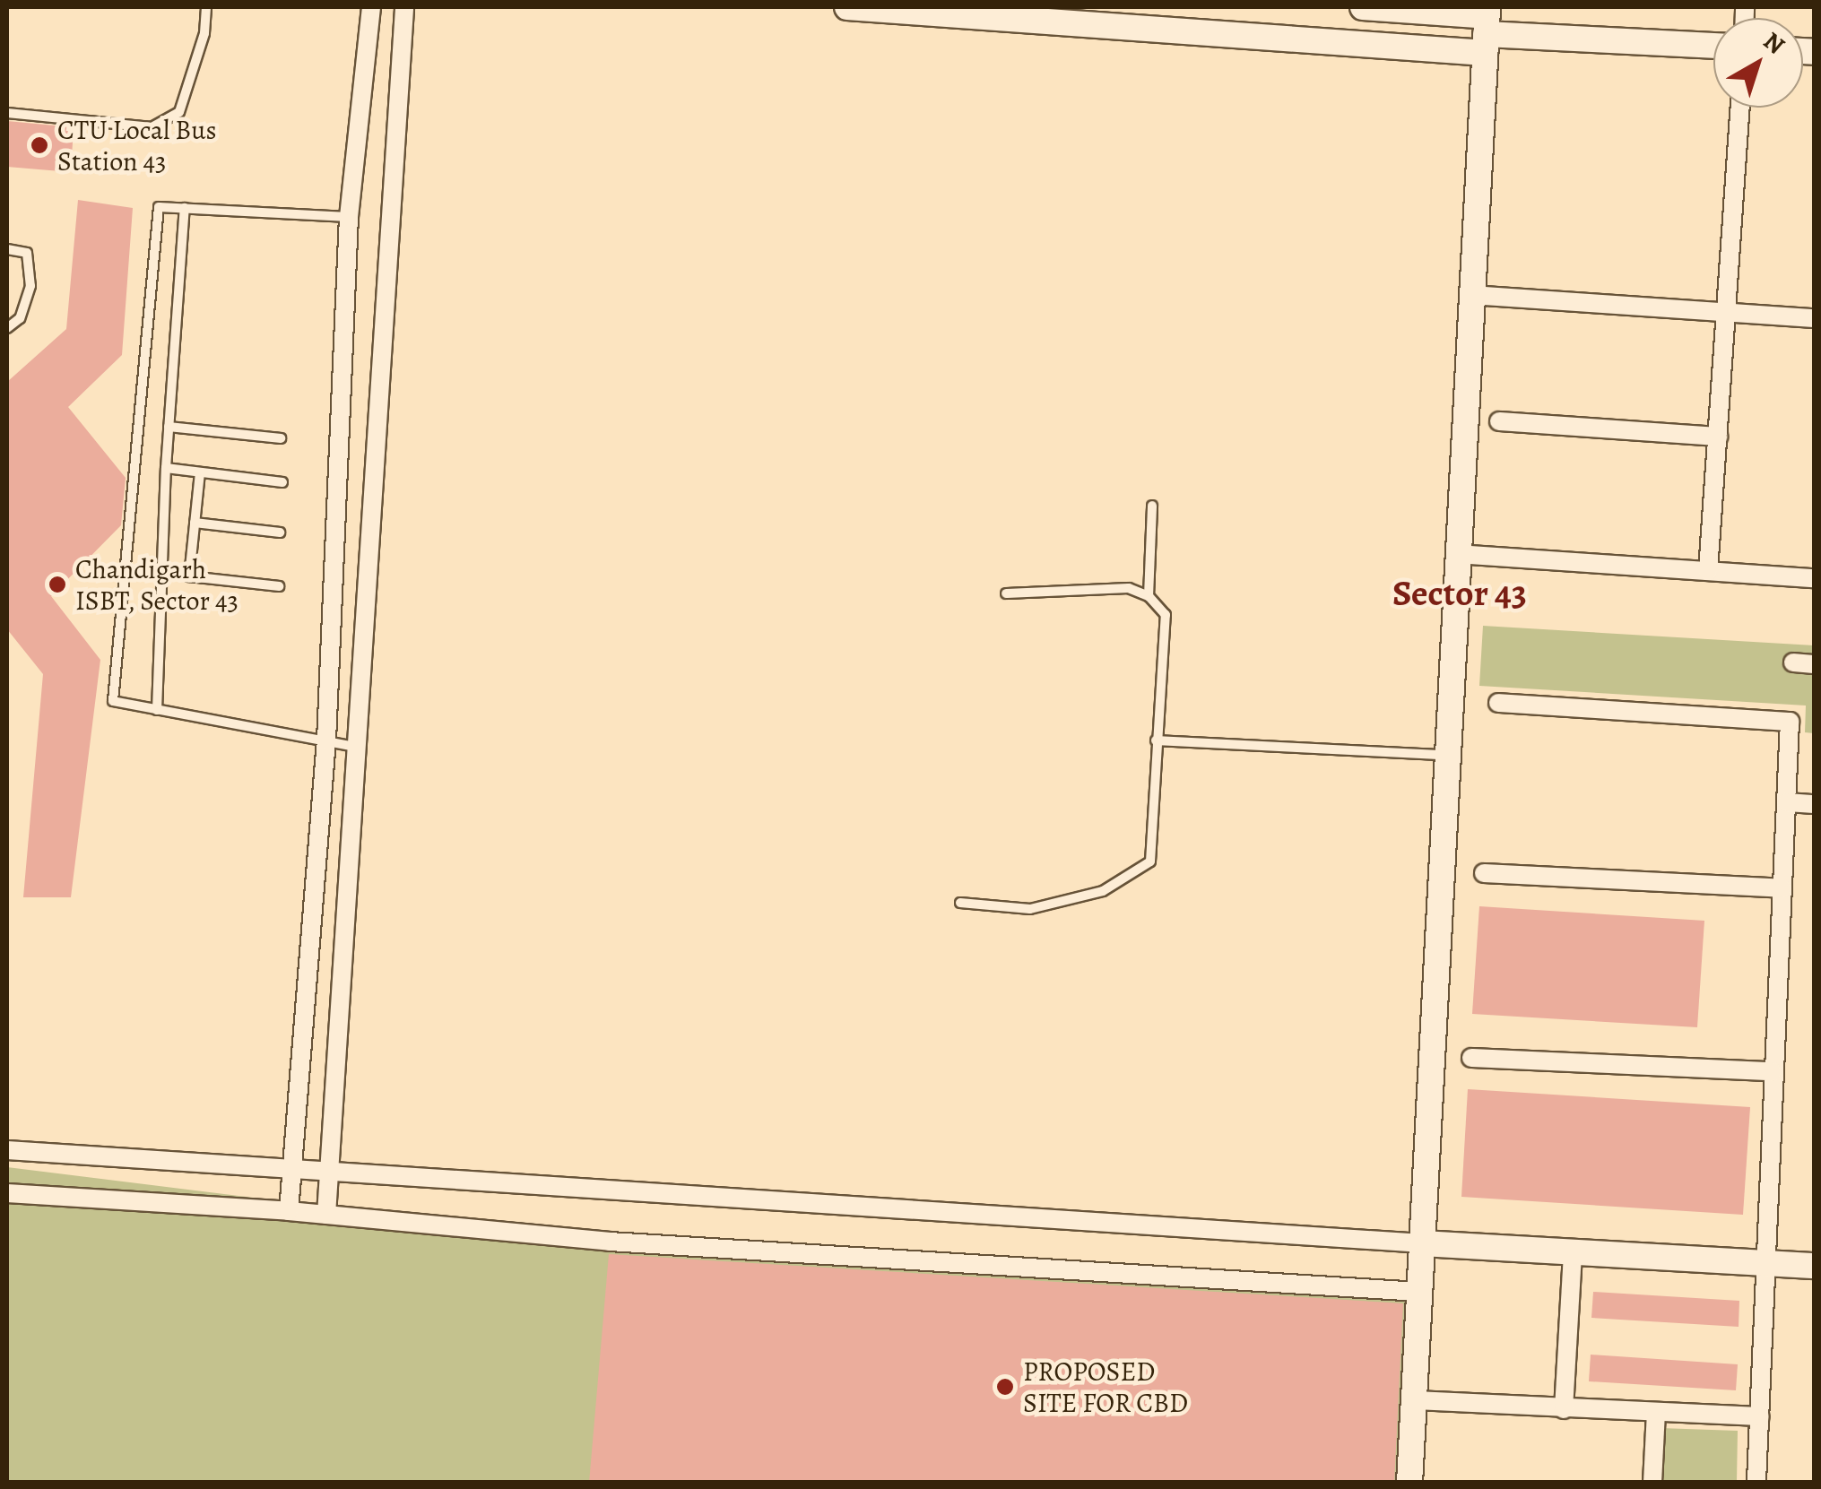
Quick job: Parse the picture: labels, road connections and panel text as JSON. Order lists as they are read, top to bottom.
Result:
{
  "districts": ["Sector 43"],
  "places": ["CTU Local Bus Station 43", "Chandigarh ISBT, Sector 43", "PROPOSED SITE FOR CBD"],
  "north": "top right"
}
